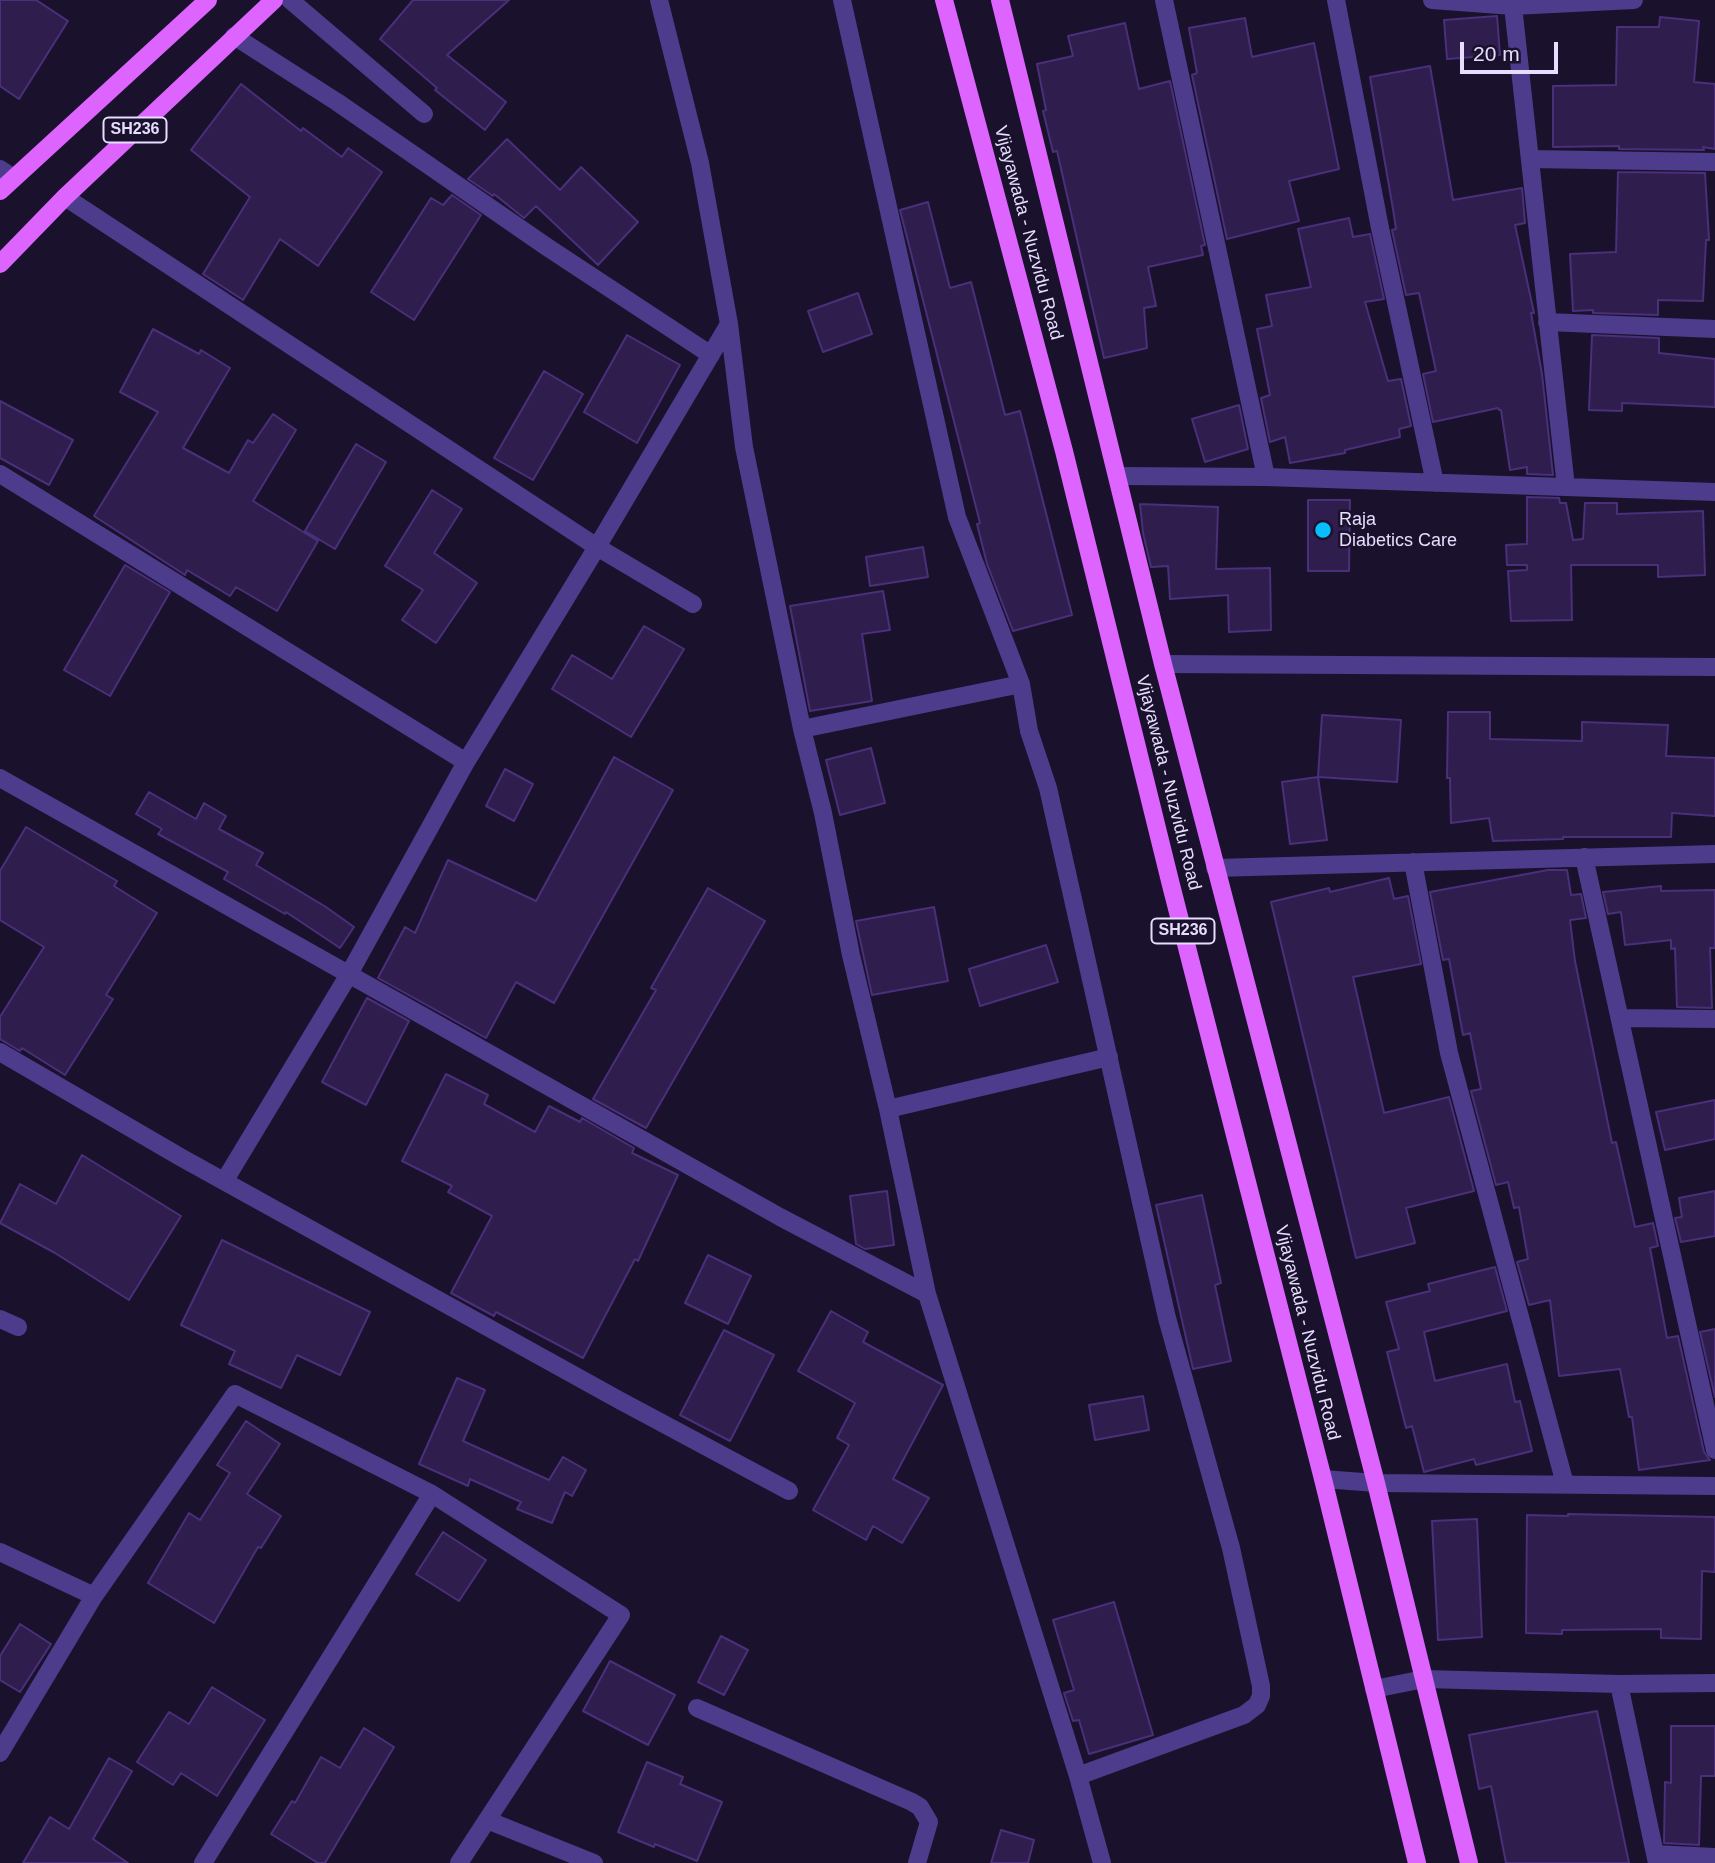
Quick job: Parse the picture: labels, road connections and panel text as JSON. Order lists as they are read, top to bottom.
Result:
{
  "streets": {
    "main road": ["SH236", "Vijayawada - Nuzvidu Road"]
  },
  "places": ["Raja Diabetics Care"],
  "scale_bar": "20 m"
}
